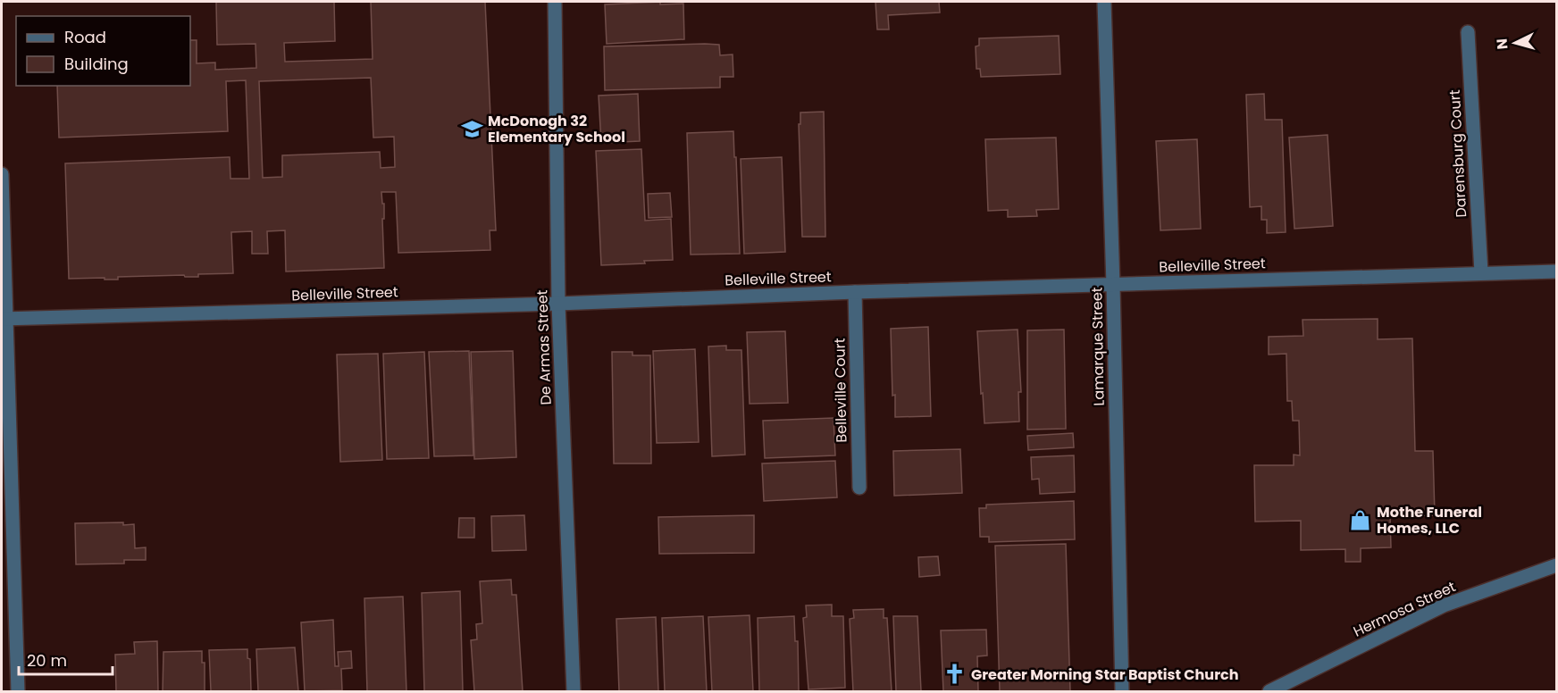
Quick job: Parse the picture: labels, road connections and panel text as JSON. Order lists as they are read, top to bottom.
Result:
{
  "streets": {
    "street": [
      "Darensburg Court",
      "Belleville Street",
      "Lamarque Street",
      "De Armas Street",
      "Belleville Court",
      "Hermosa Street"
    ]
  },
  "crossings": [
    ["Darensburg Court", "Belleville Street"],
    ["Belleville Street", "Lamarque Street"],
    ["Belleville Street", "De Armas Street"],
    ["Belleville Street", "Belleville Court"]
  ],
  "places": {
    "school or university": ["McDonogh 32 Elementary School"],
    "shop": ["Mothe Funeral Homes, LLC"],
    "church": ["Greater Morning Star Baptist Church"]
  },
  "legend": ["Road", "Building"],
  "scale_bar": "20 m",
  "north": "left"
}
